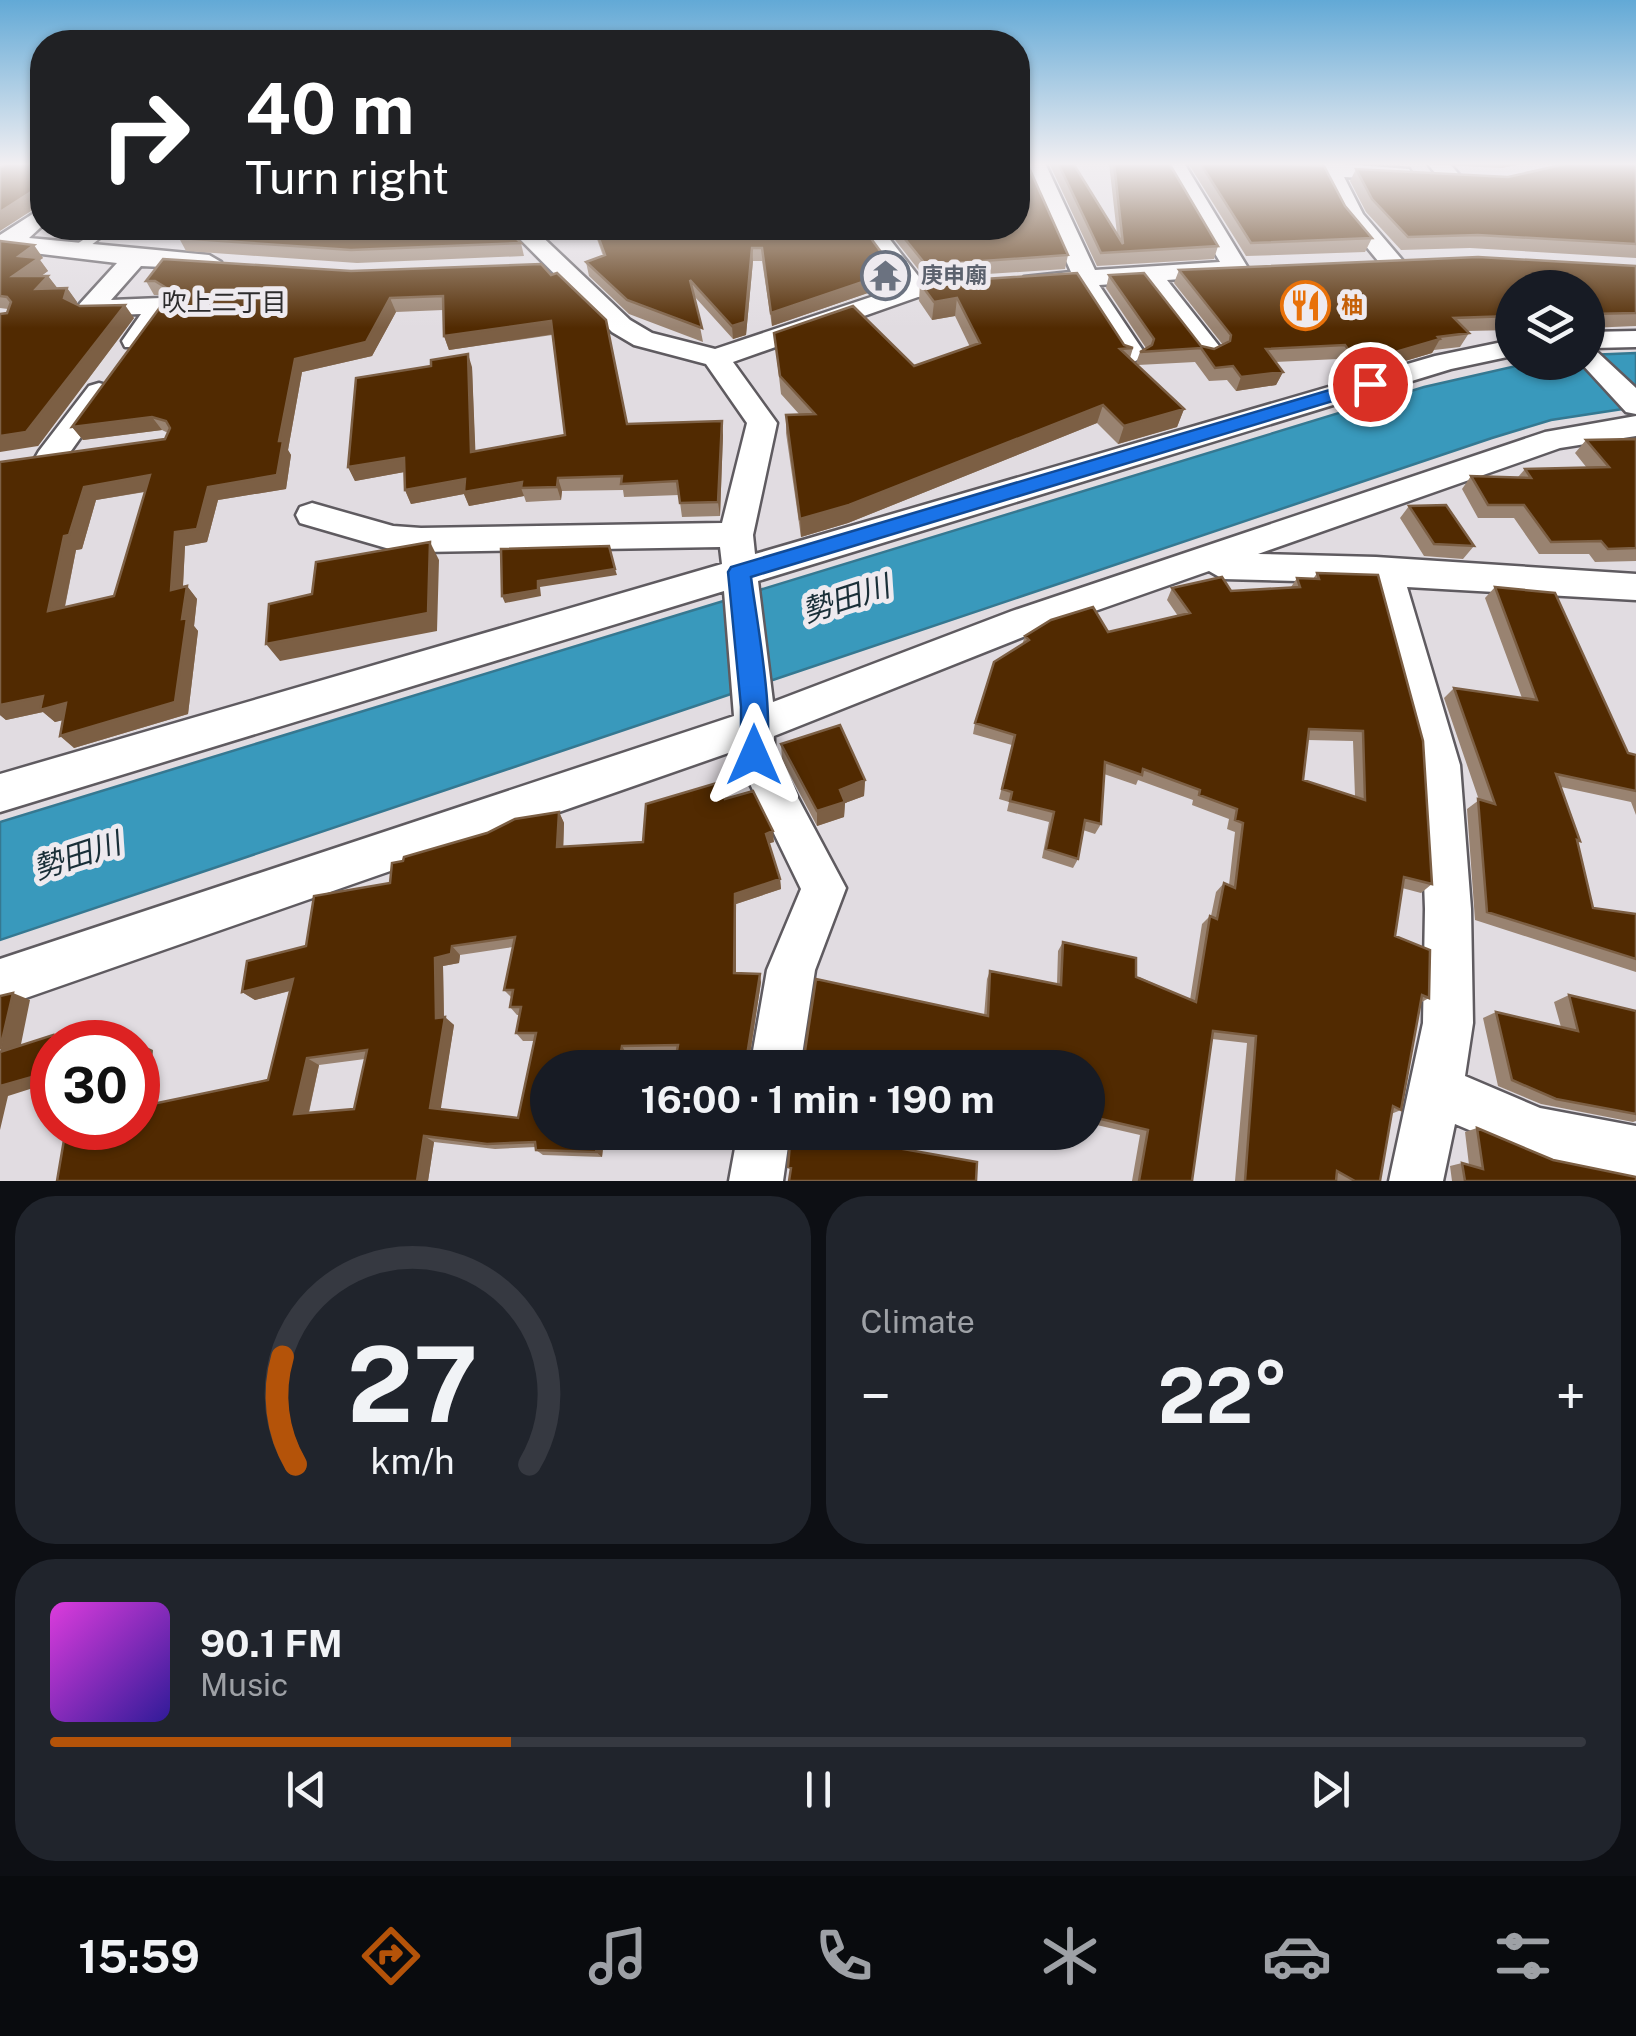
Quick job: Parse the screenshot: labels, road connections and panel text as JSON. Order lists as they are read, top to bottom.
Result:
{
  "districts": ["吹上二丁目"],
  "water": ["勢田川"],
  "places": {
    "temple": ["庚申廟"],
    "restaurant": ["柚"]
  },
  "page": {
    "turn": ["40 m", "Turn right"],
    "limit": "30",
    "trip": "16:00 · 1 min · 190 m",
    "tile": "Climate",
    "heat": ["−", "22°", "+"],
    "song": ["90.1 FM", "Music"],
    "tabs": "15:59",
    "gauge": ["27", "km/h"]
  }
}
